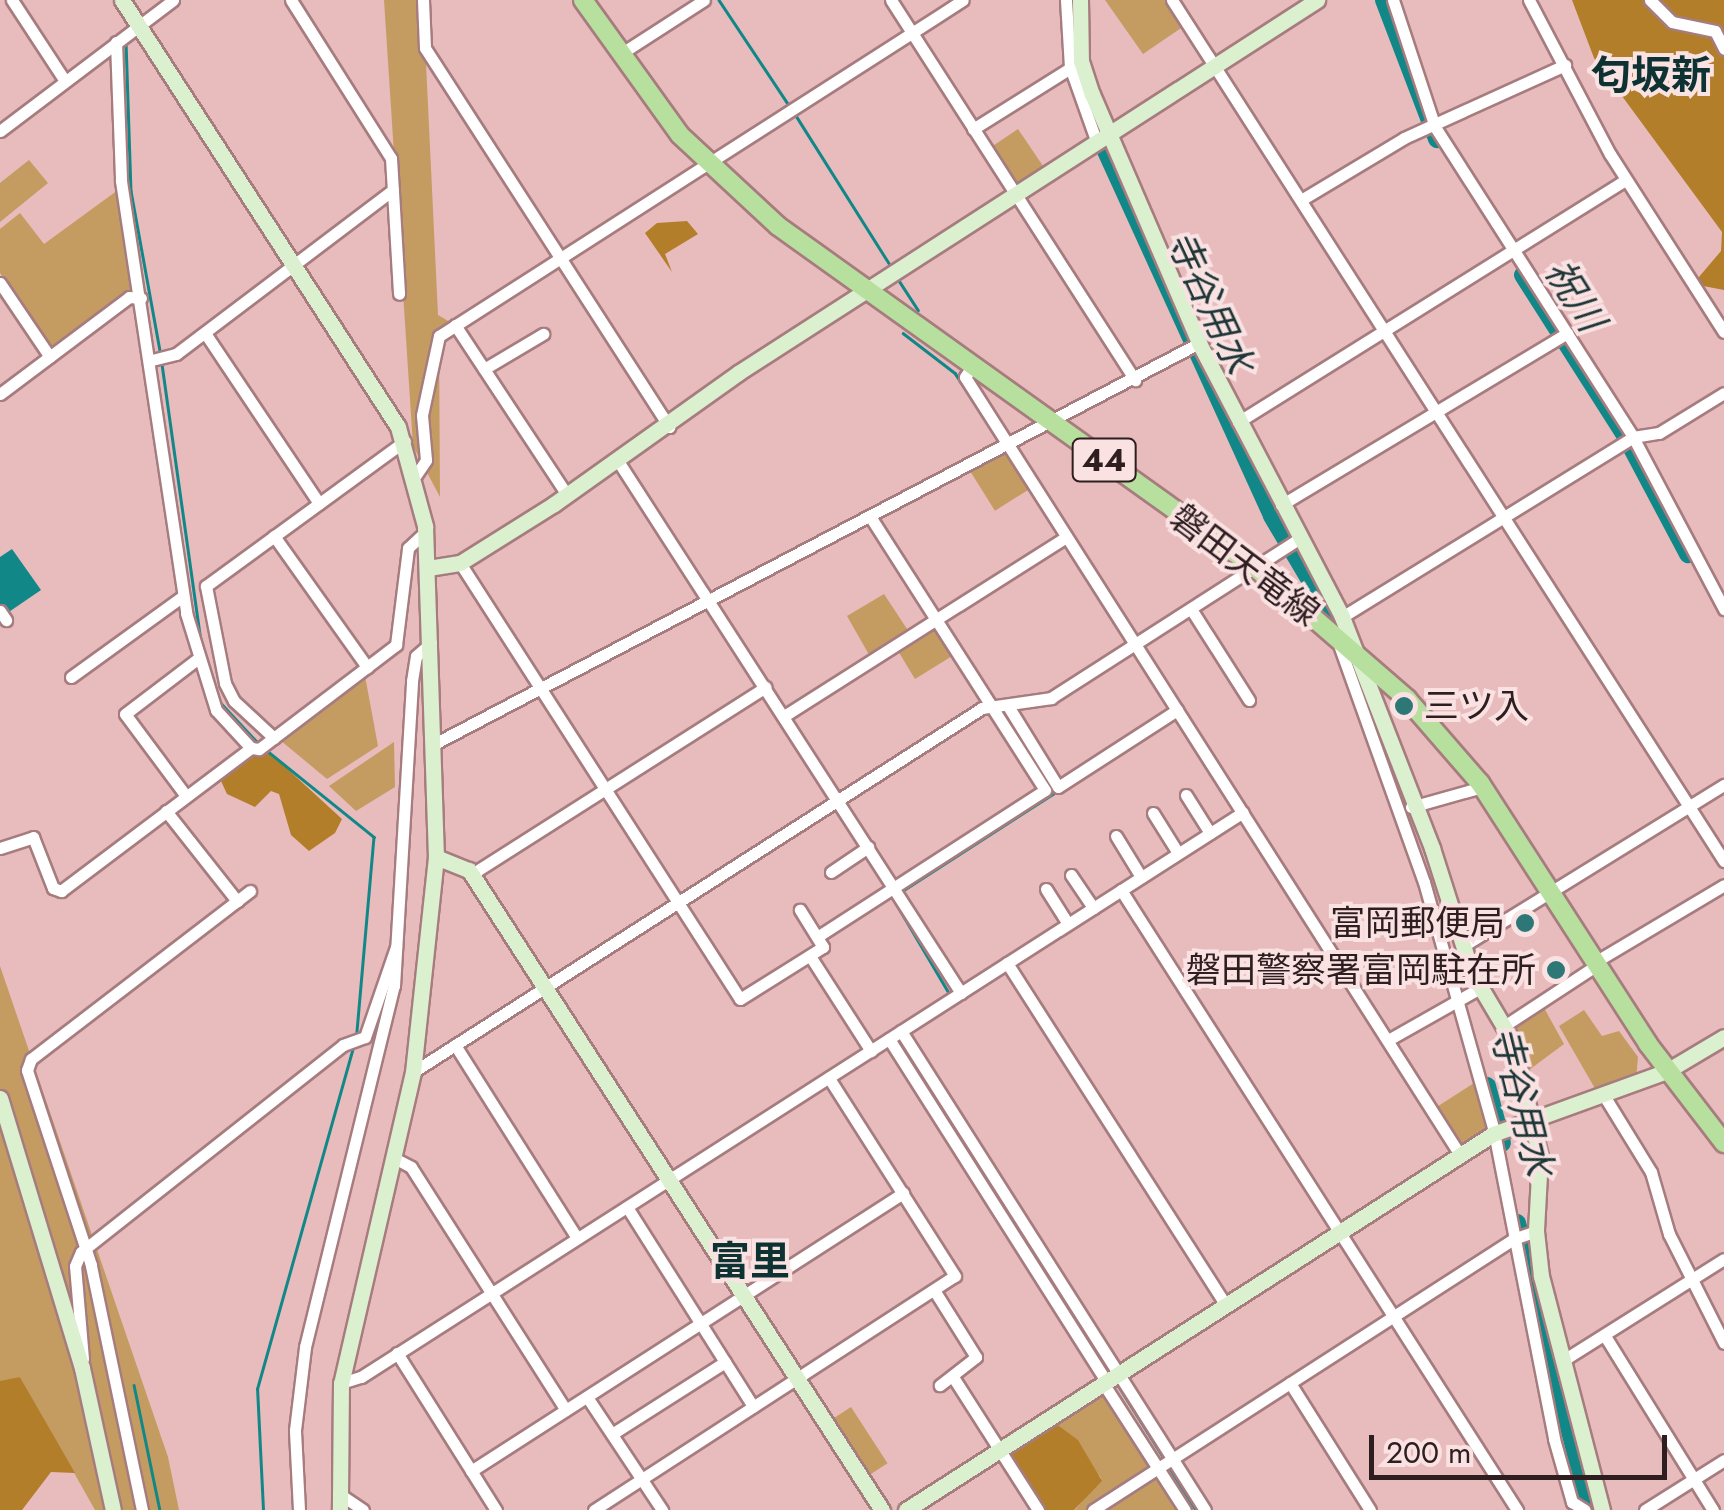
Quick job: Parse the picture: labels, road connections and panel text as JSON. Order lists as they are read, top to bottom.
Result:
{
  "streets": {
    "main road": ["44", "磐田天竜線"]
  },
  "districts": ["匂坂新", "富里"],
  "water": ["祝川", "寺谷用水"],
  "places": ["三ツ入", "富岡郵便局", "磐田警察署富岡駐在所"],
  "scale_bar": "200 m"
}
